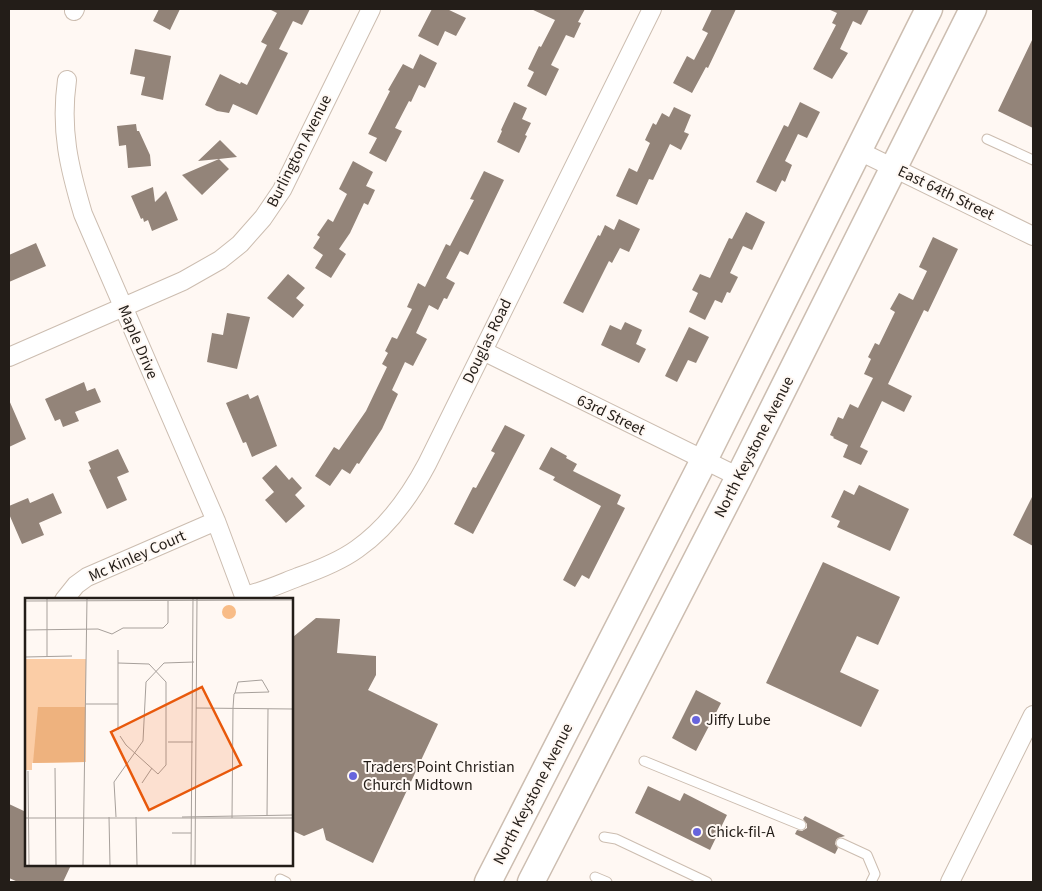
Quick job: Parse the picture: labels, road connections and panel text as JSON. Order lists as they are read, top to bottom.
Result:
{
  "streets": {
    "main road": ["North Keystone Avenue"],
    "street": [
      "Burlington Avenue",
      "East 64th Street",
      "Douglas Road",
      "Maple Drive",
      "63rd Street",
      "Mc Kinley Court"
    ]
  },
  "crossings": [
    ["Burlington Avenue", "Maple Drive"],
    ["East 64th Street", "North Keystone Avenue"],
    ["Douglas Road", "Maple Drive"],
    ["Douglas Road", "63rd Street"],
    ["Maple Drive", "Mc Kinley Court"],
    ["63rd Street", "North Keystone Avenue"]
  ],
  "places": ["Jiffy Lube", "Traders Point Christian Church Midtown", "Chick-fil-A"]
}
